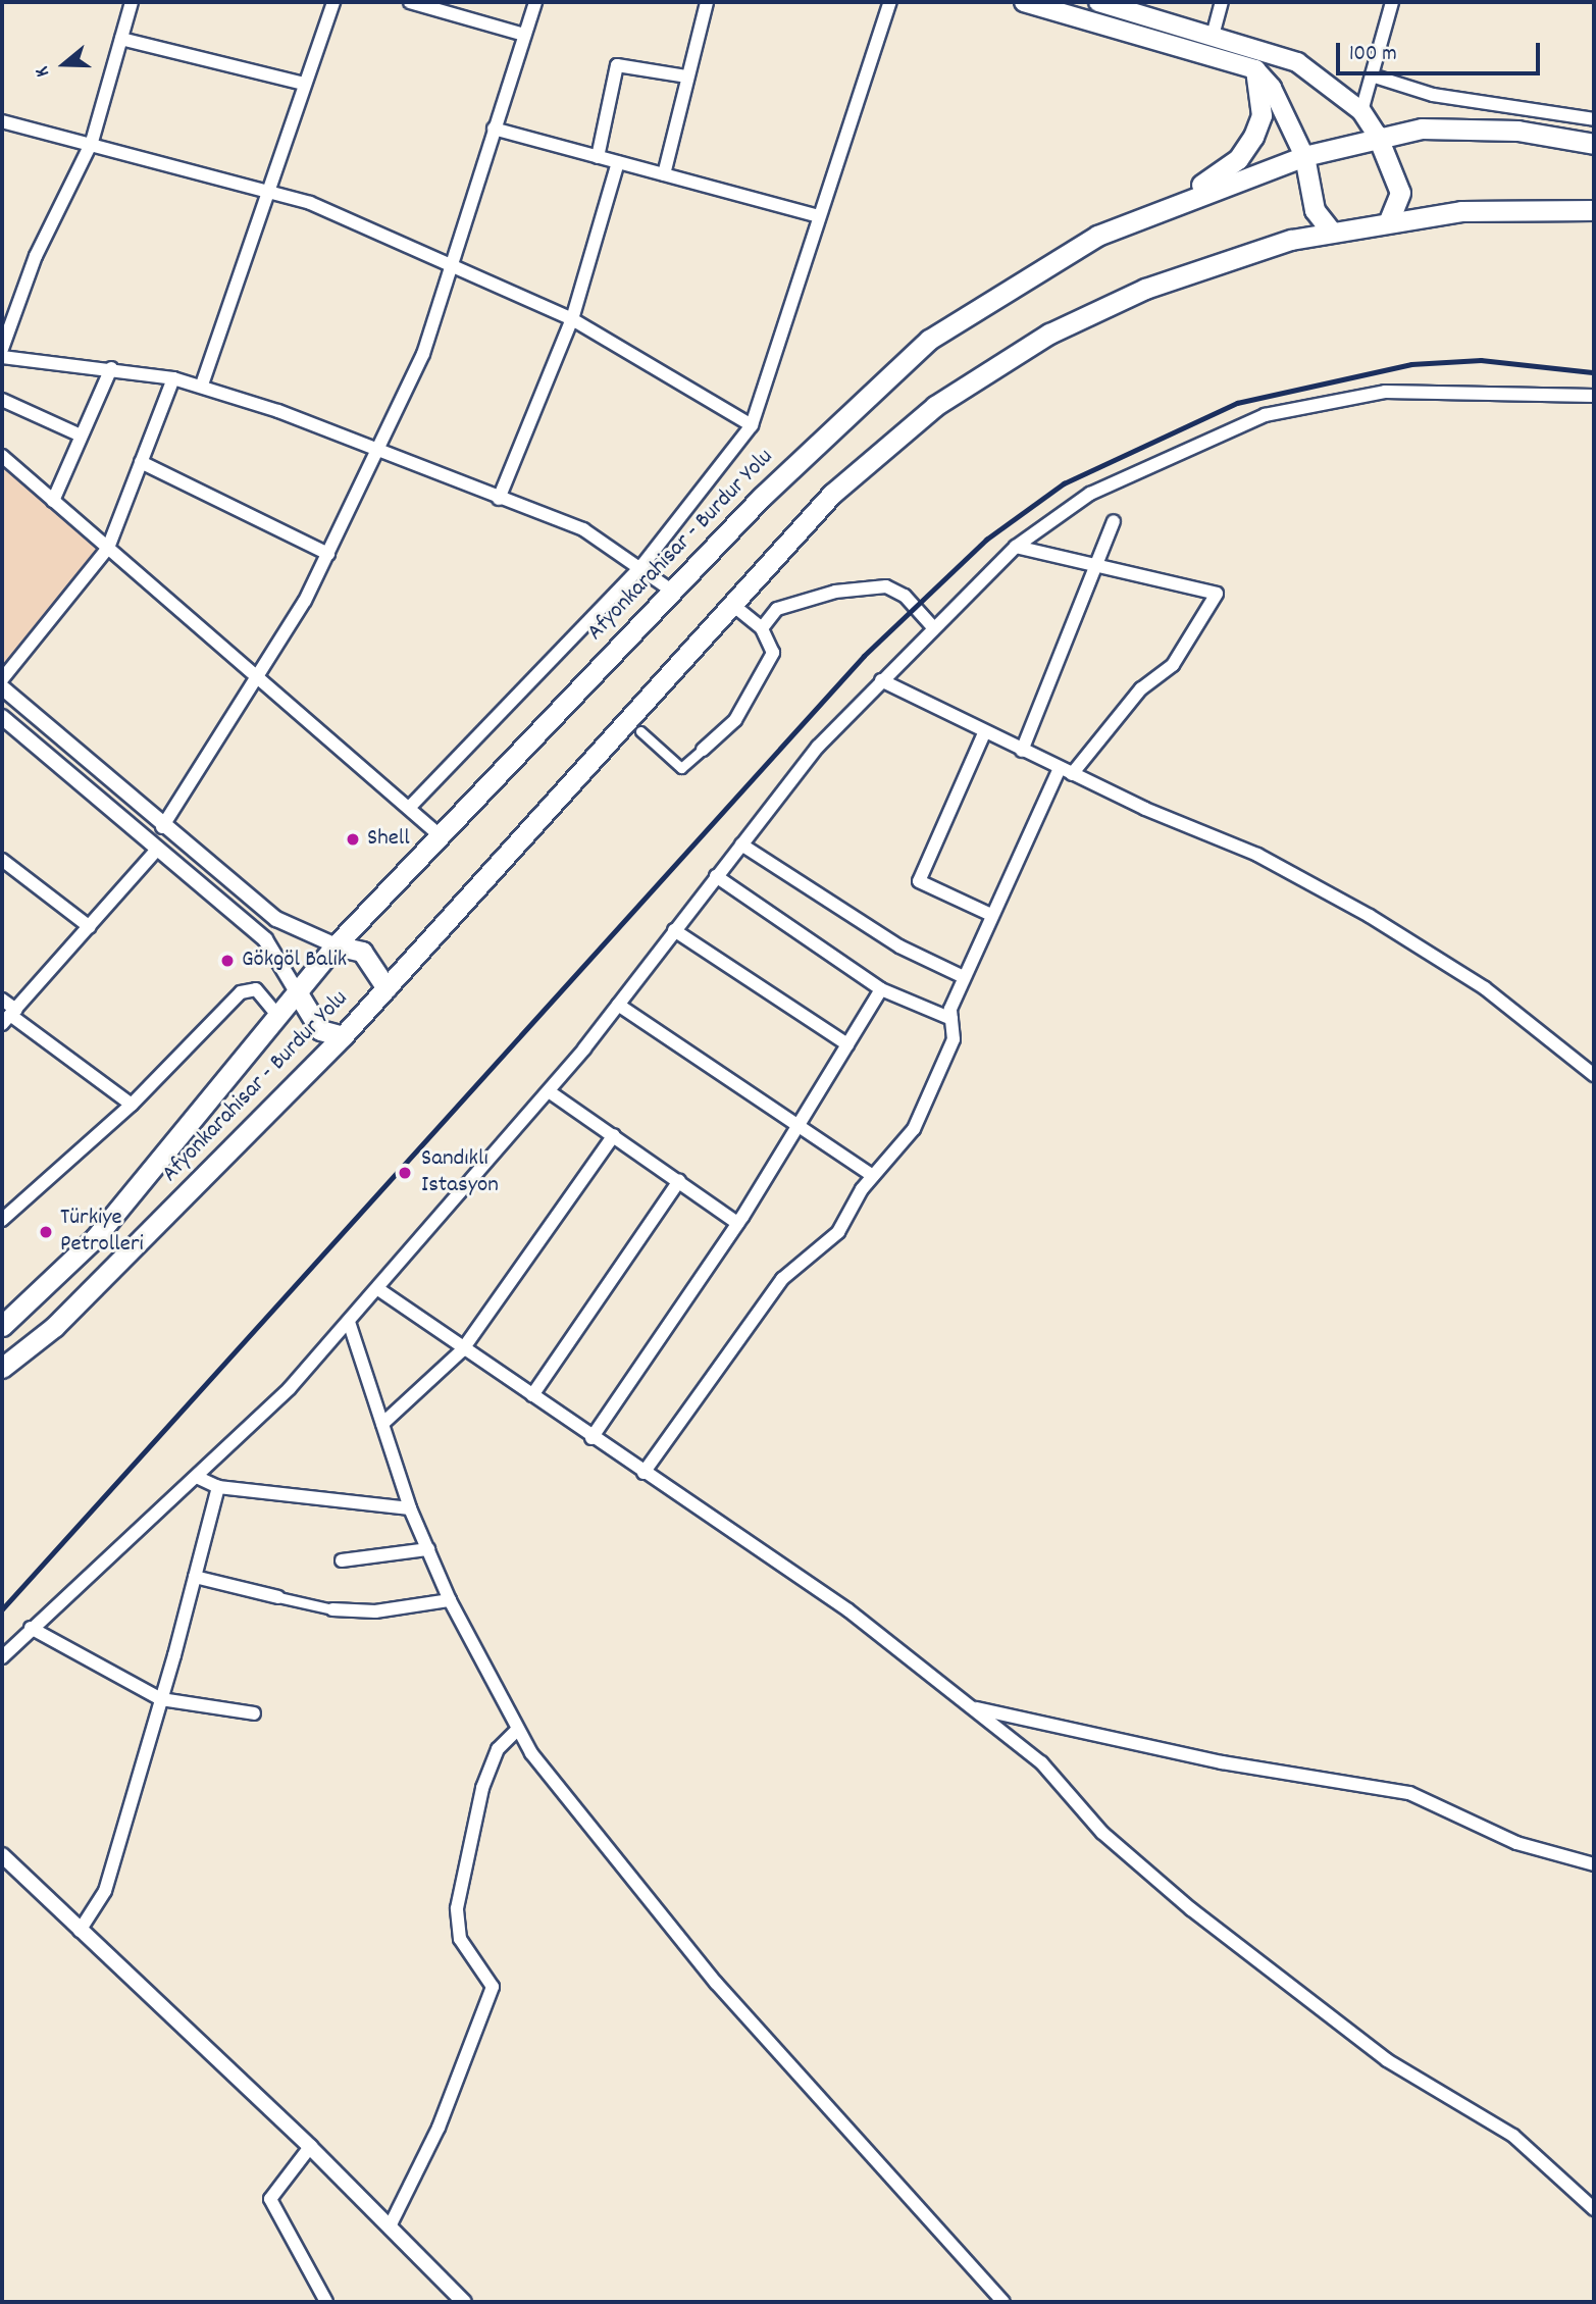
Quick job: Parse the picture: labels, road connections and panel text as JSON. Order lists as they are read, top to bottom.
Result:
{
  "streets": {
    "highway": ["Afyonkarahisar - Burdur Yolu"]
  },
  "places": [
    "Shell",
    "Gökgöl Balik",
    "Sandıklı Istasyon",
    "Türkiye Petrolleri"
  ],
  "scale_bar": "100 m",
  "north": "left"
}
